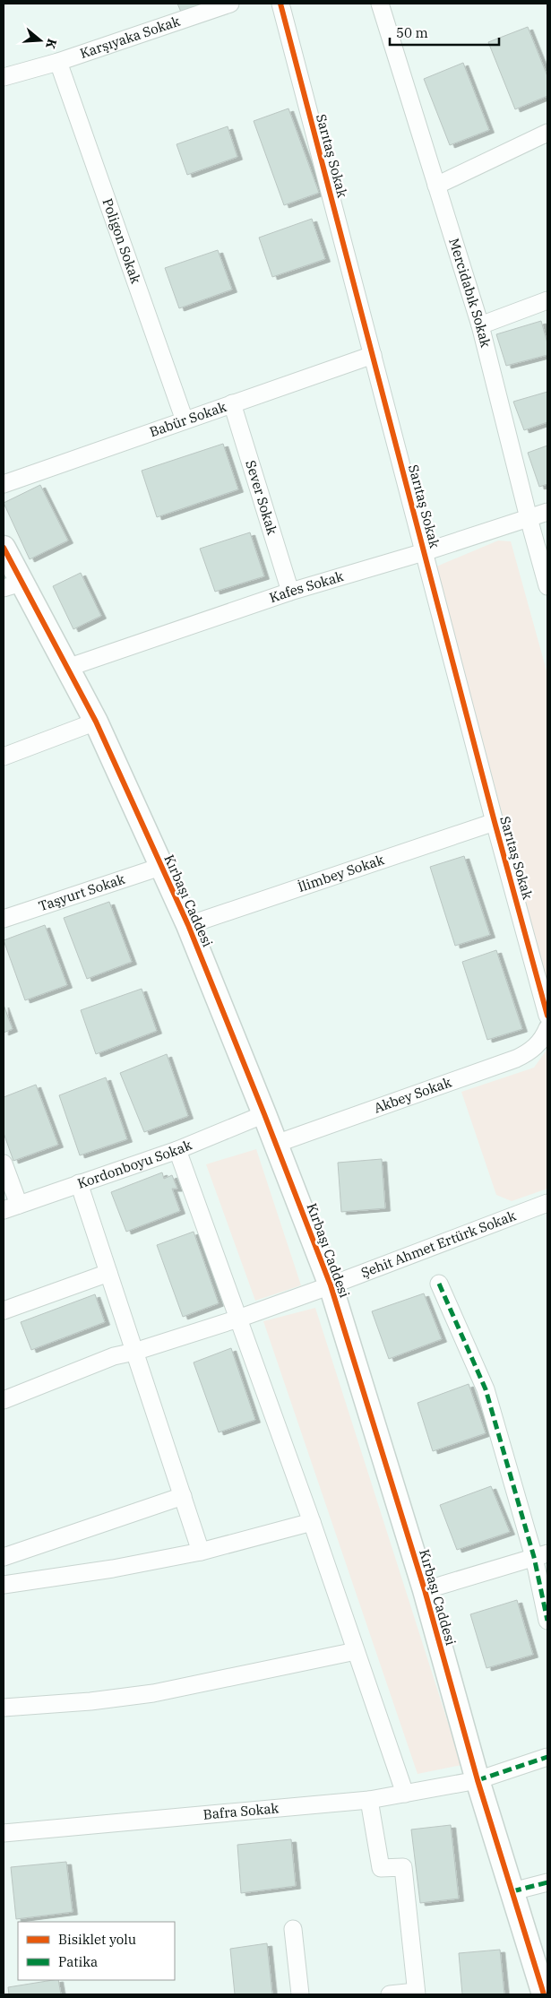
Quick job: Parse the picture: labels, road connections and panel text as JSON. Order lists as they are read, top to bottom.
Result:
{
  "streets": {
    "street": [
      "Karşıyaka Sokak",
      "Sarıtaş Sokak",
      "Poligon Sokak",
      "Mercidabık Sokak",
      "Babür Sokak",
      "Sever Sokak",
      "Kafes Sokak",
      "İlimbey Sokak",
      "Taşyurt Sokak",
      "Kırbaşı Caddesi",
      "Akbey Sokak",
      "Kordonboyu Sokak",
      "Şehit Ahmet Ertürk Sokak",
      "Bafra Sokak"
    ]
  },
  "crossings": [
    ["Karşıyaka Sokak", "Poligon Sokak"],
    ["Sarıtaş Sokak", "Babür Sokak"],
    ["Sarıtaş Sokak", "Kafes Sokak"],
    ["Sarıtaş Sokak", "İlimbey Sokak"],
    ["Poligon Sokak", "Babür Sokak"],
    ["Mercidabık Sokak", "Kafes Sokak"],
    ["Babür Sokak", "Sever Sokak"],
    ["Sever Sokak", "Kafes Sokak"],
    ["Kafes Sokak", "Kırbaşı Caddesi"],
    ["İlimbey Sokak", "Kırbaşı Caddesi"],
    ["Taşyurt Sokak", "Kırbaşı Caddesi"],
    ["Kırbaşı Caddesi", "Akbey Sokak"],
    ["Kırbaşı Caddesi", "Kordonboyu Sokak"],
    ["Kırbaşı Caddesi", "Şehit Ahmet Ertürk Sokak"],
    ["Kırbaşı Caddesi", "Bafra Sokak"]
  ],
  "legend": ["Bisiklet yolu", "Patika"],
  "scale_bar": "50 m",
  "north": "right"
}
